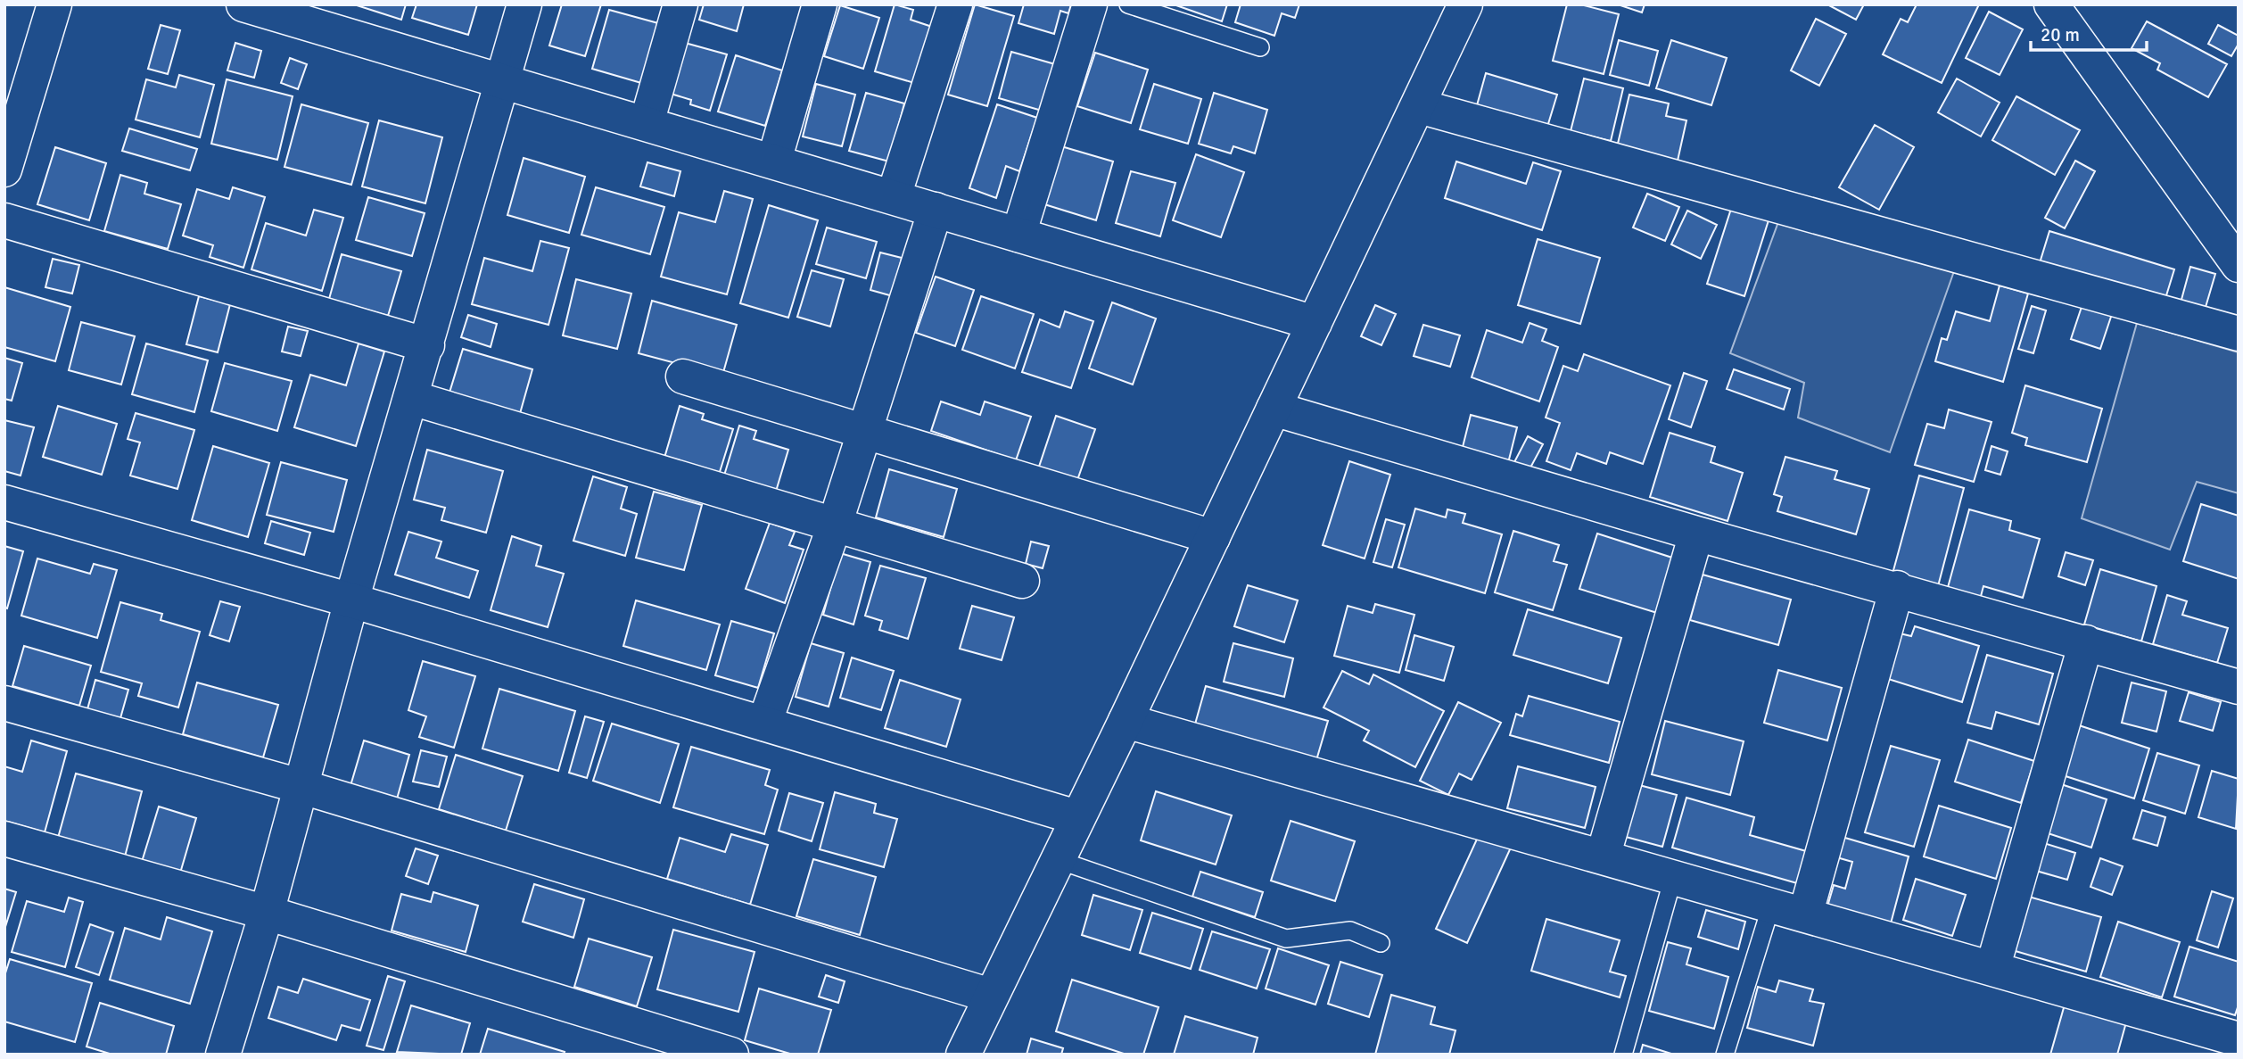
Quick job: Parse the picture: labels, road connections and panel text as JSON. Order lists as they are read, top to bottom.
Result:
{
  "scale_bar": "20 m"
}
